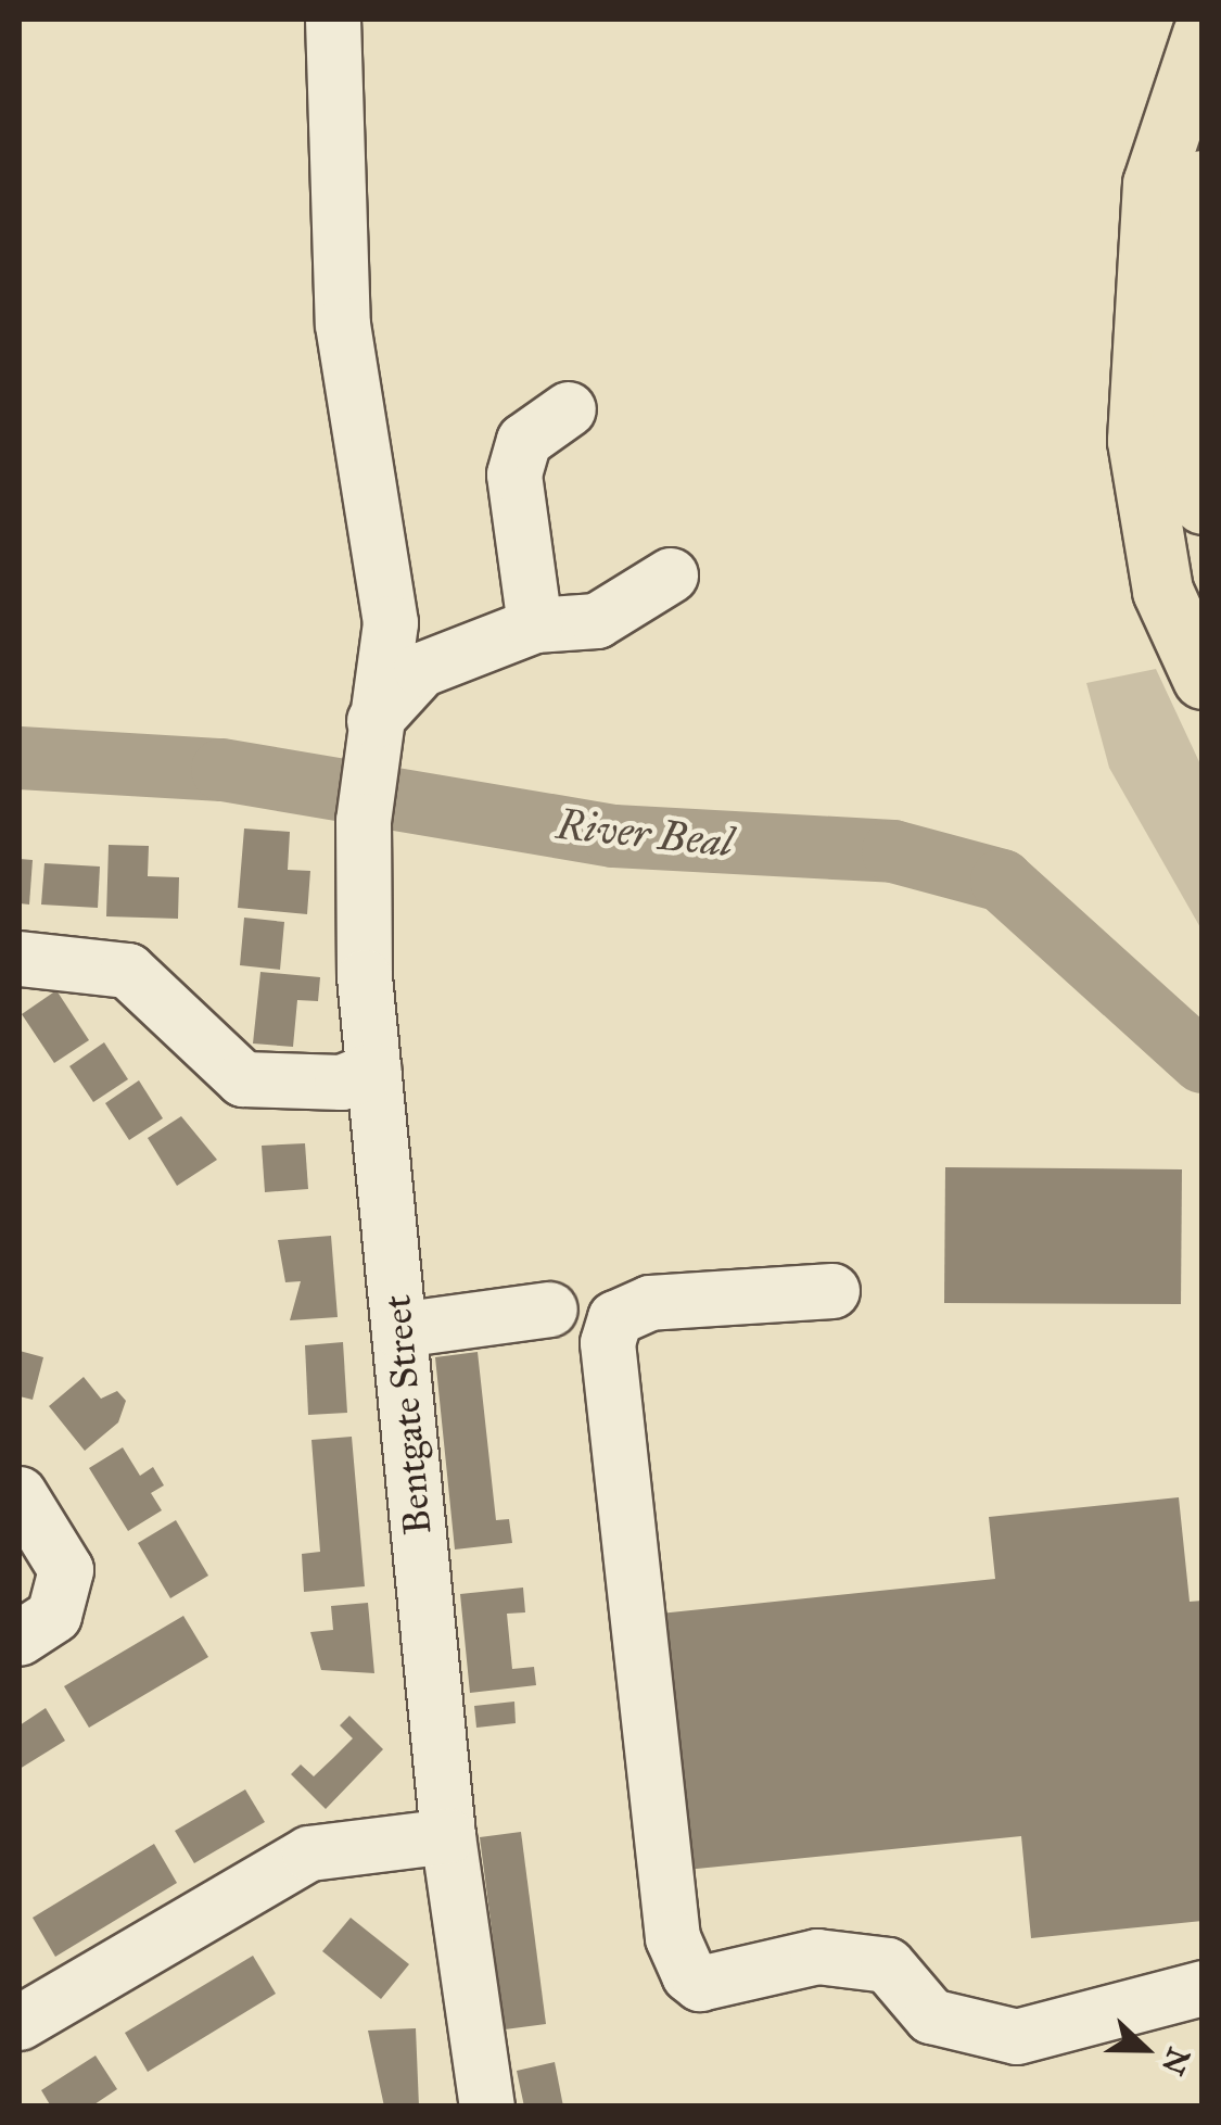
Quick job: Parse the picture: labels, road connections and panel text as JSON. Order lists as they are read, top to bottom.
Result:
{
  "streets": {
    "street": ["Bentgate Street"]
  },
  "water": ["River Beal"],
  "north": "right"
}
